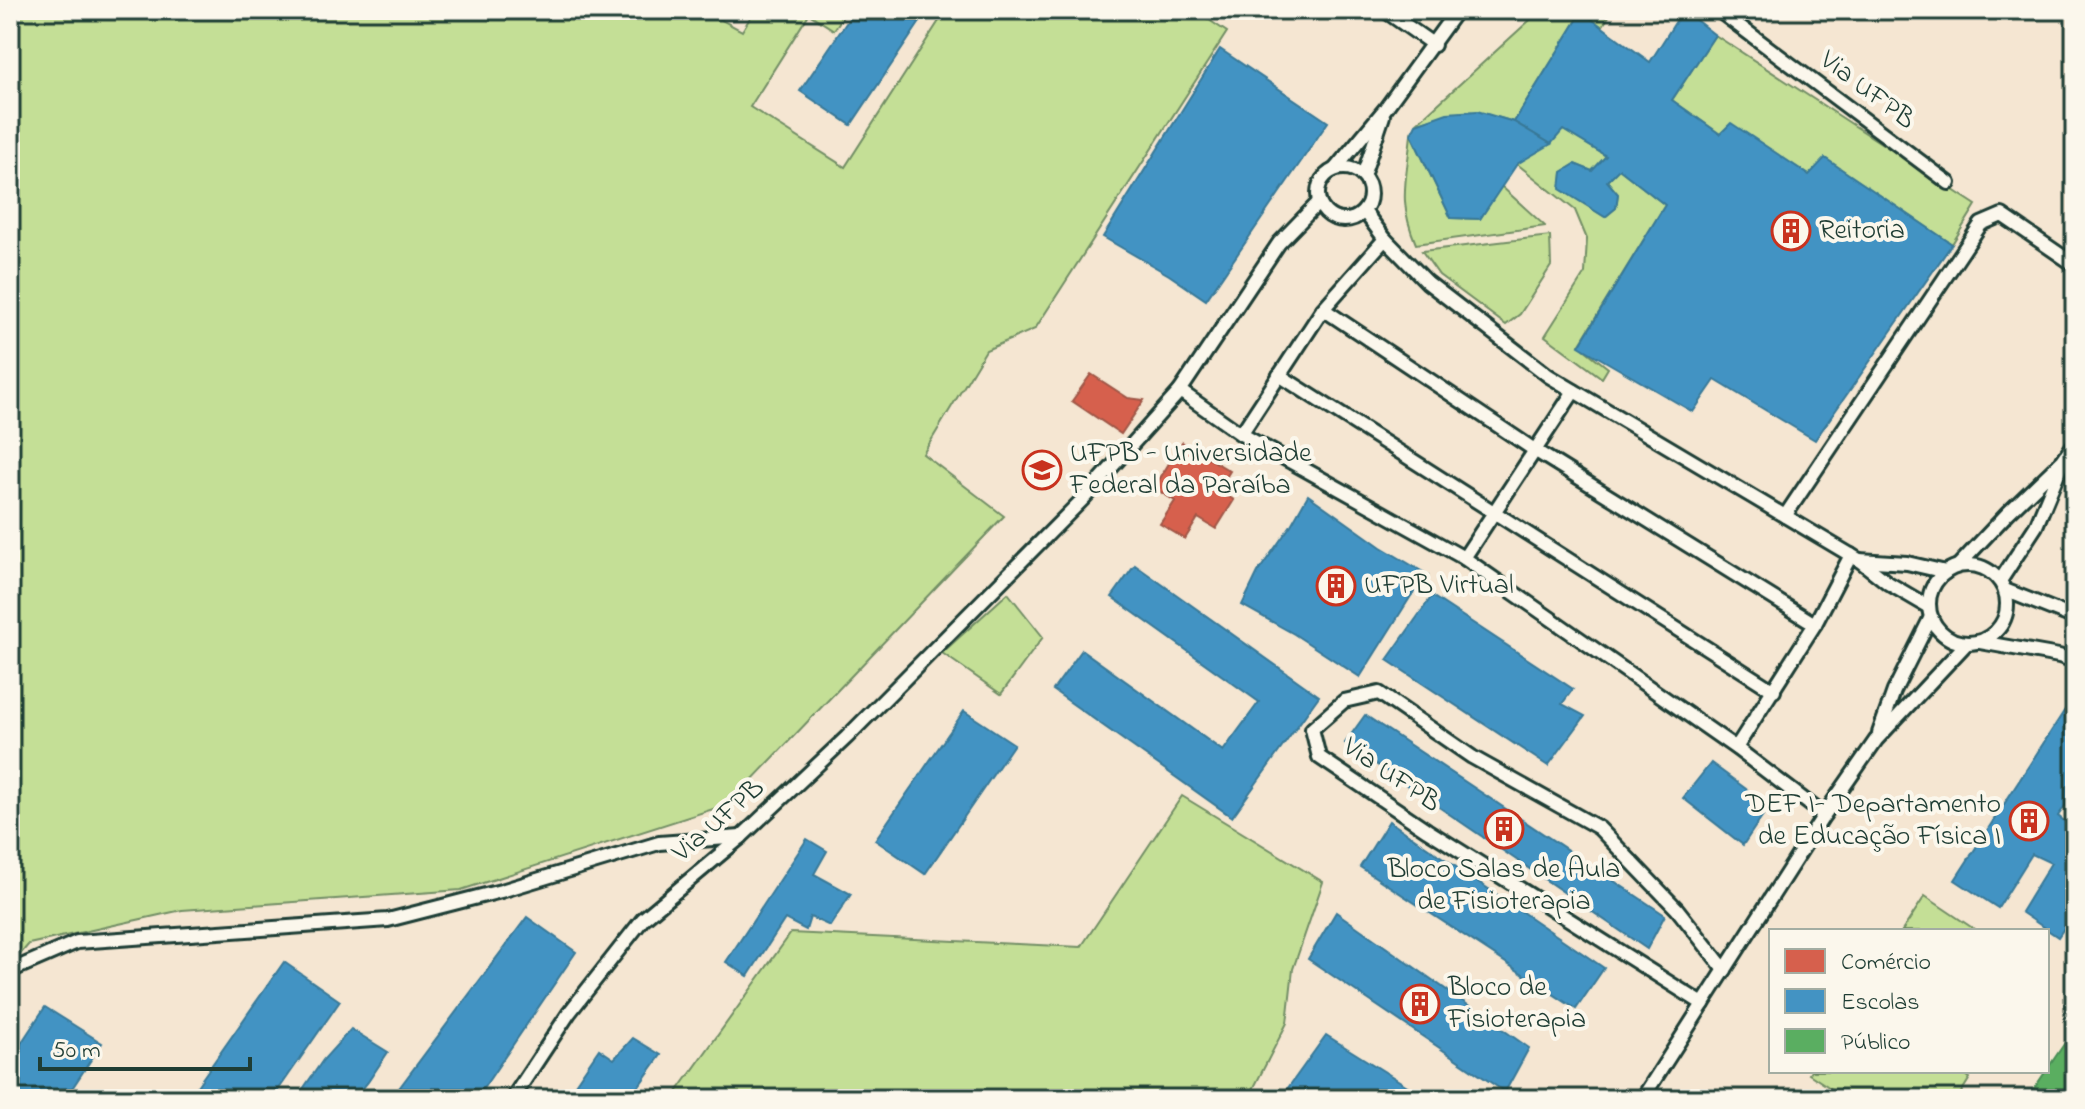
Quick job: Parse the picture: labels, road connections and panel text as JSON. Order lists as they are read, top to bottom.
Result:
{
  "streets": {
    "lane": ["Via UFPB"]
  },
  "places": {
    "building": [
      "Reitoria",
      "UFPB Virtual",
      "DEF I- Departamento de Educação Física I",
      "Bloco Salas de Aula de Fisioterapia",
      "Bloco de Fisioterapia"
    ],
    "school or university": ["UFPB - Universidade Federal da Paraíba"]
  },
  "legend": ["Comércio", "Escolas", "Público"],
  "scale_bar": "50 m"
}
